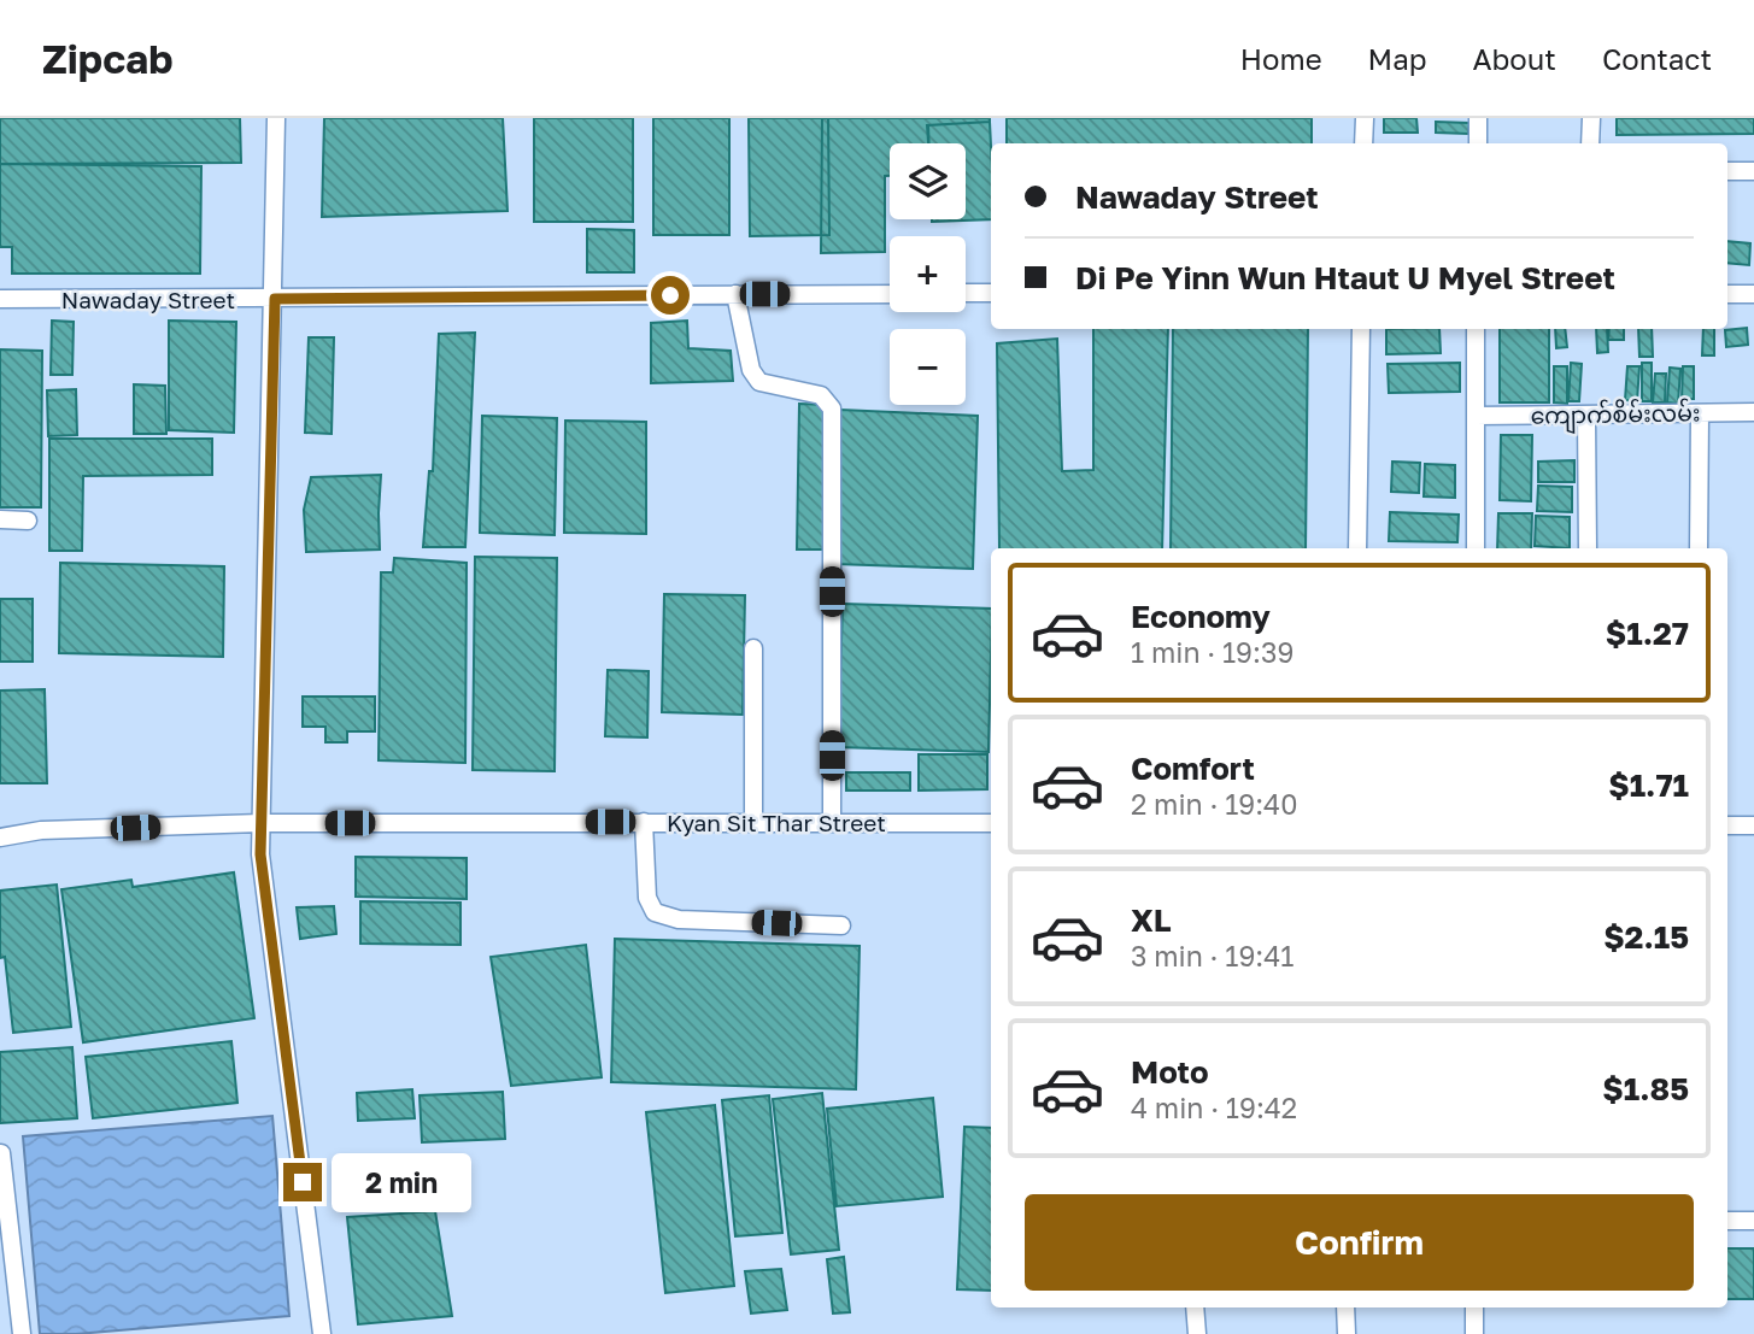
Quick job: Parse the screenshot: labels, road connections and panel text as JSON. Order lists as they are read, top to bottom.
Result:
{
  "streets": {
    "street": ["Nawaday Street", "ကျောက်စိမ်းလမ်း", "Kyan Sit Thar Street"]
  },
  "page": {
    "header": "Zipcab",
    "nav": [
      "Home",
      "Map",
      "About",
      "Contact"
    ],
    "map_buttons": ["+", "−"],
    "banner": ["Nawaday Street", "Di Pe Yinn Wun Htaut U Myel Street"],
    "list": [
      {
        "name": "Economy",
        "note": "1 min · 19:39",
        "value": "$1.27"
      },
      {
        "name": "Comfort",
        "note": "2 min · 19:40",
        "value": "$1.71"
      },
      {
        "name": "XL",
        "note": "3 min · 19:41",
        "value": "$2.15"
      },
      {
        "name": "Moto",
        "note": "4 min · 19:42",
        "value": "$1.85"
      }
    ],
    "bubble": "2 min",
    "buttons": "Confirm"
  }
}
